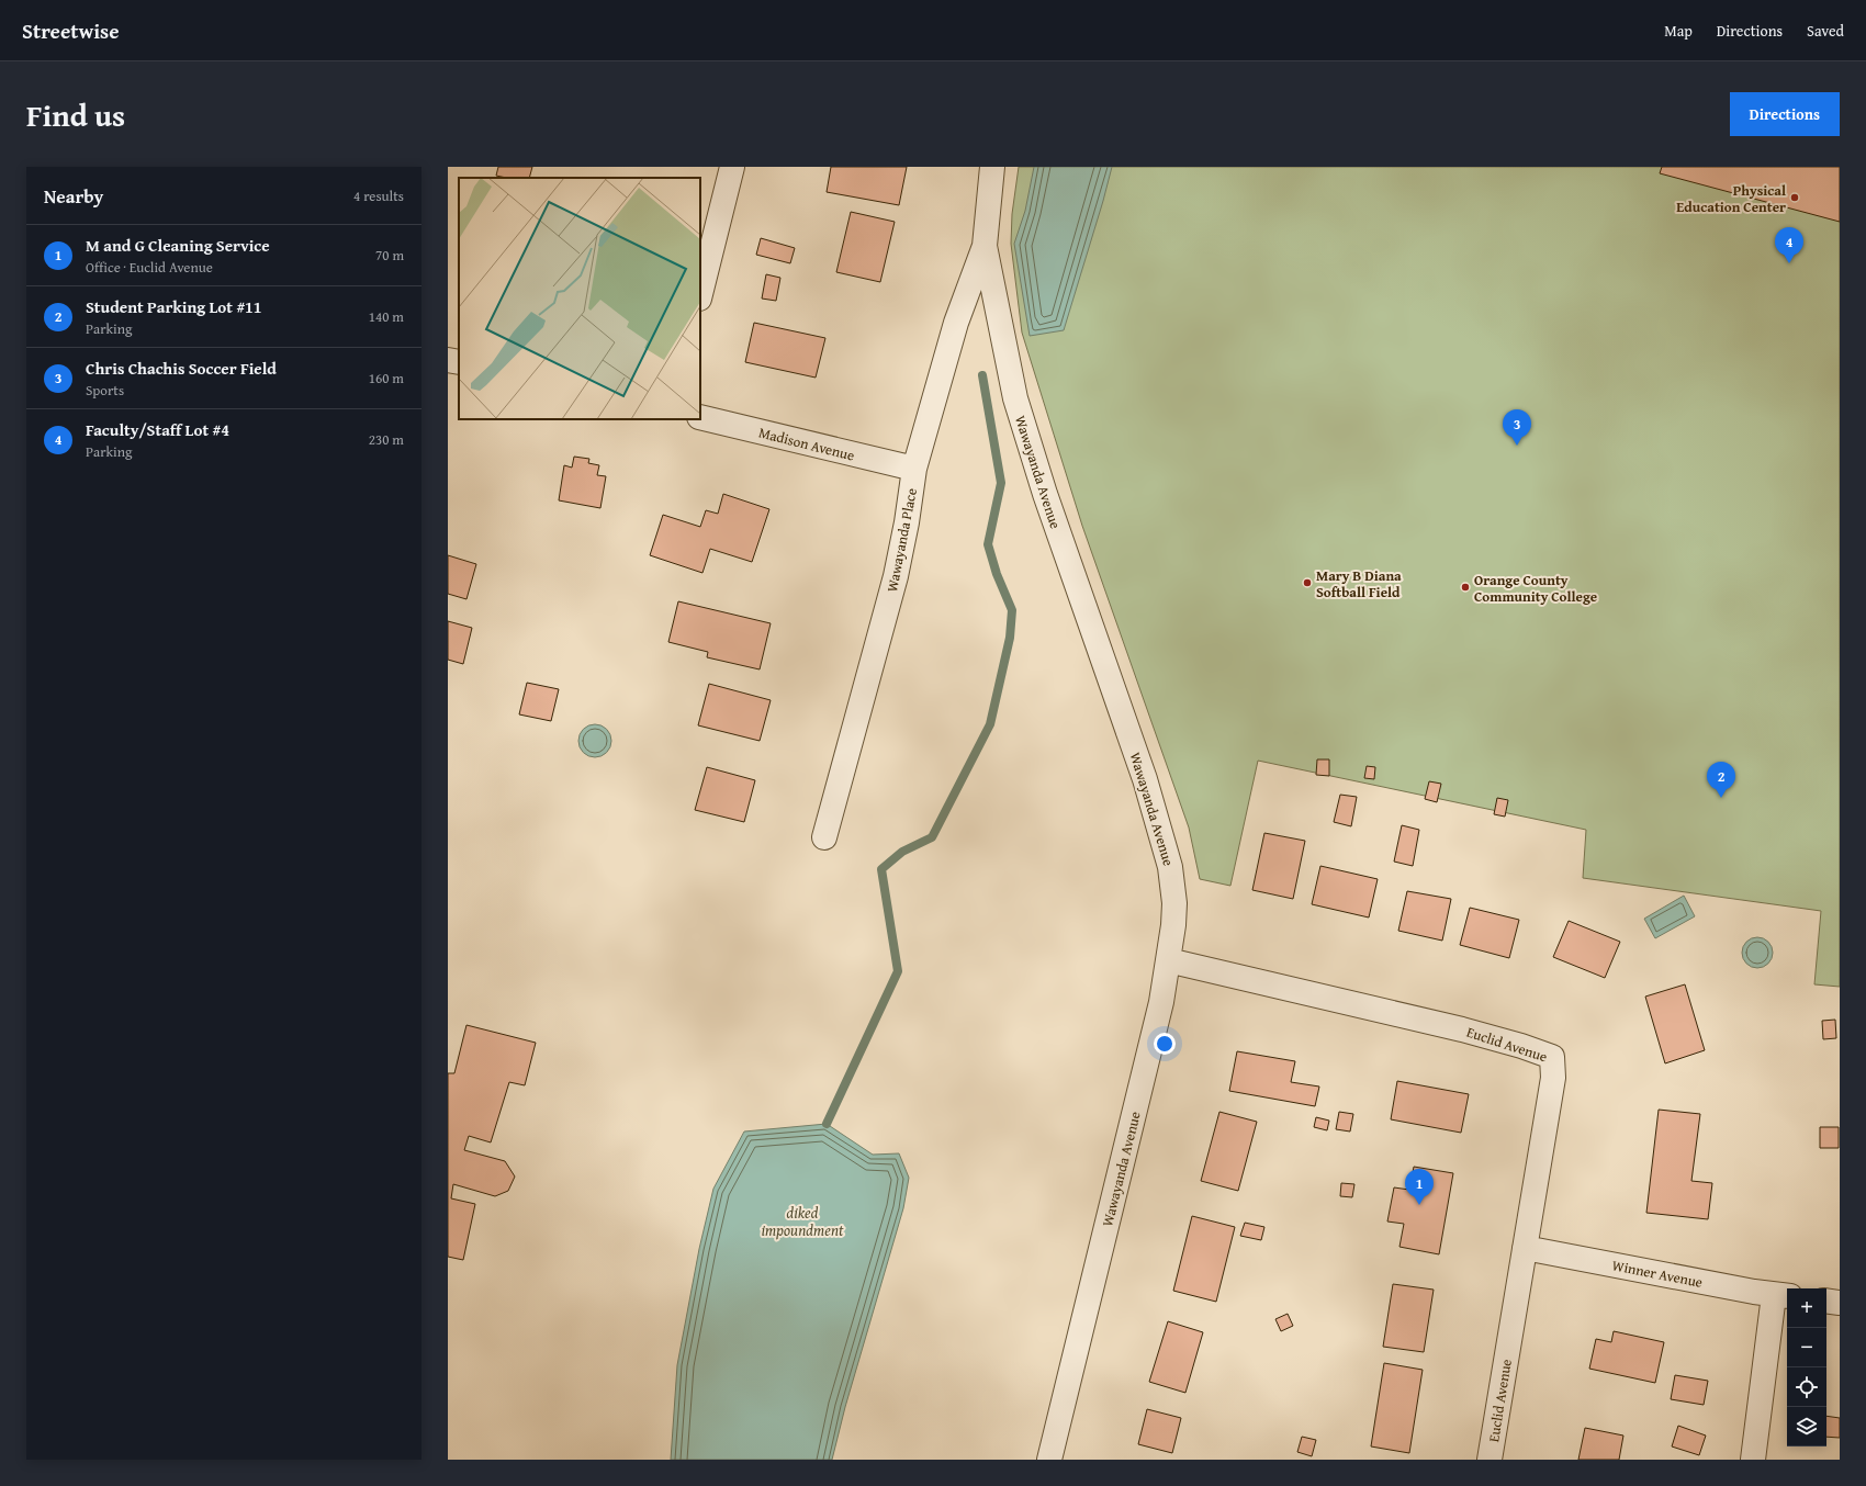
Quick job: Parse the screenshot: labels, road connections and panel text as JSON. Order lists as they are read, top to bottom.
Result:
{
  "streets": {
    "street": [
      "Madison Avenue",
      "Wawayanda Avenue",
      "Wawayanda Place",
      "Euclid Avenue",
      "Winner Avenue"
    ]
  },
  "crossings": [
    ["Madison Avenue", "Wawayanda Place"],
    ["Wawayanda Avenue", "Wawayanda Place"],
    ["Wawayanda Avenue", "Euclid Avenue"],
    ["Euclid Avenue", "Winner Avenue"]
  ],
  "water": ["diked impoundment"],
  "places": ["Physical Education Center", "Mary B Diana Softball Field", "Orange County Community College"],
  "page": {
    "header": "Streetwise",
    "nav": ["Map", "Directions", "Saved"],
    "title": "Find us",
    "buttons": "Directions",
    "heading": ["Nearby", "4 results"],
    "list": [
      {
        "mark": "1",
        "name": "M and G Cleaning Service",
        "note": "Office · Euclid Avenue",
        "value": "70 m"
      },
      {
        "mark": "2",
        "name": "Student Parking Lot #11",
        "note": "Parking",
        "value": "140 m"
      },
      {
        "mark": "3",
        "name": "Chris Chachis Soccer Field",
        "note": "Sports",
        "value": "160 m"
      },
      {
        "mark": "4",
        "name": "Faculty/Staff Lot #4",
        "note": "Parking",
        "value": "230 m"
      }
    ],
    "pins": [
      "4",
      "3",
      "2",
      "1"
    ],
    "map_buttons": ["+", "−"]
  }
}
